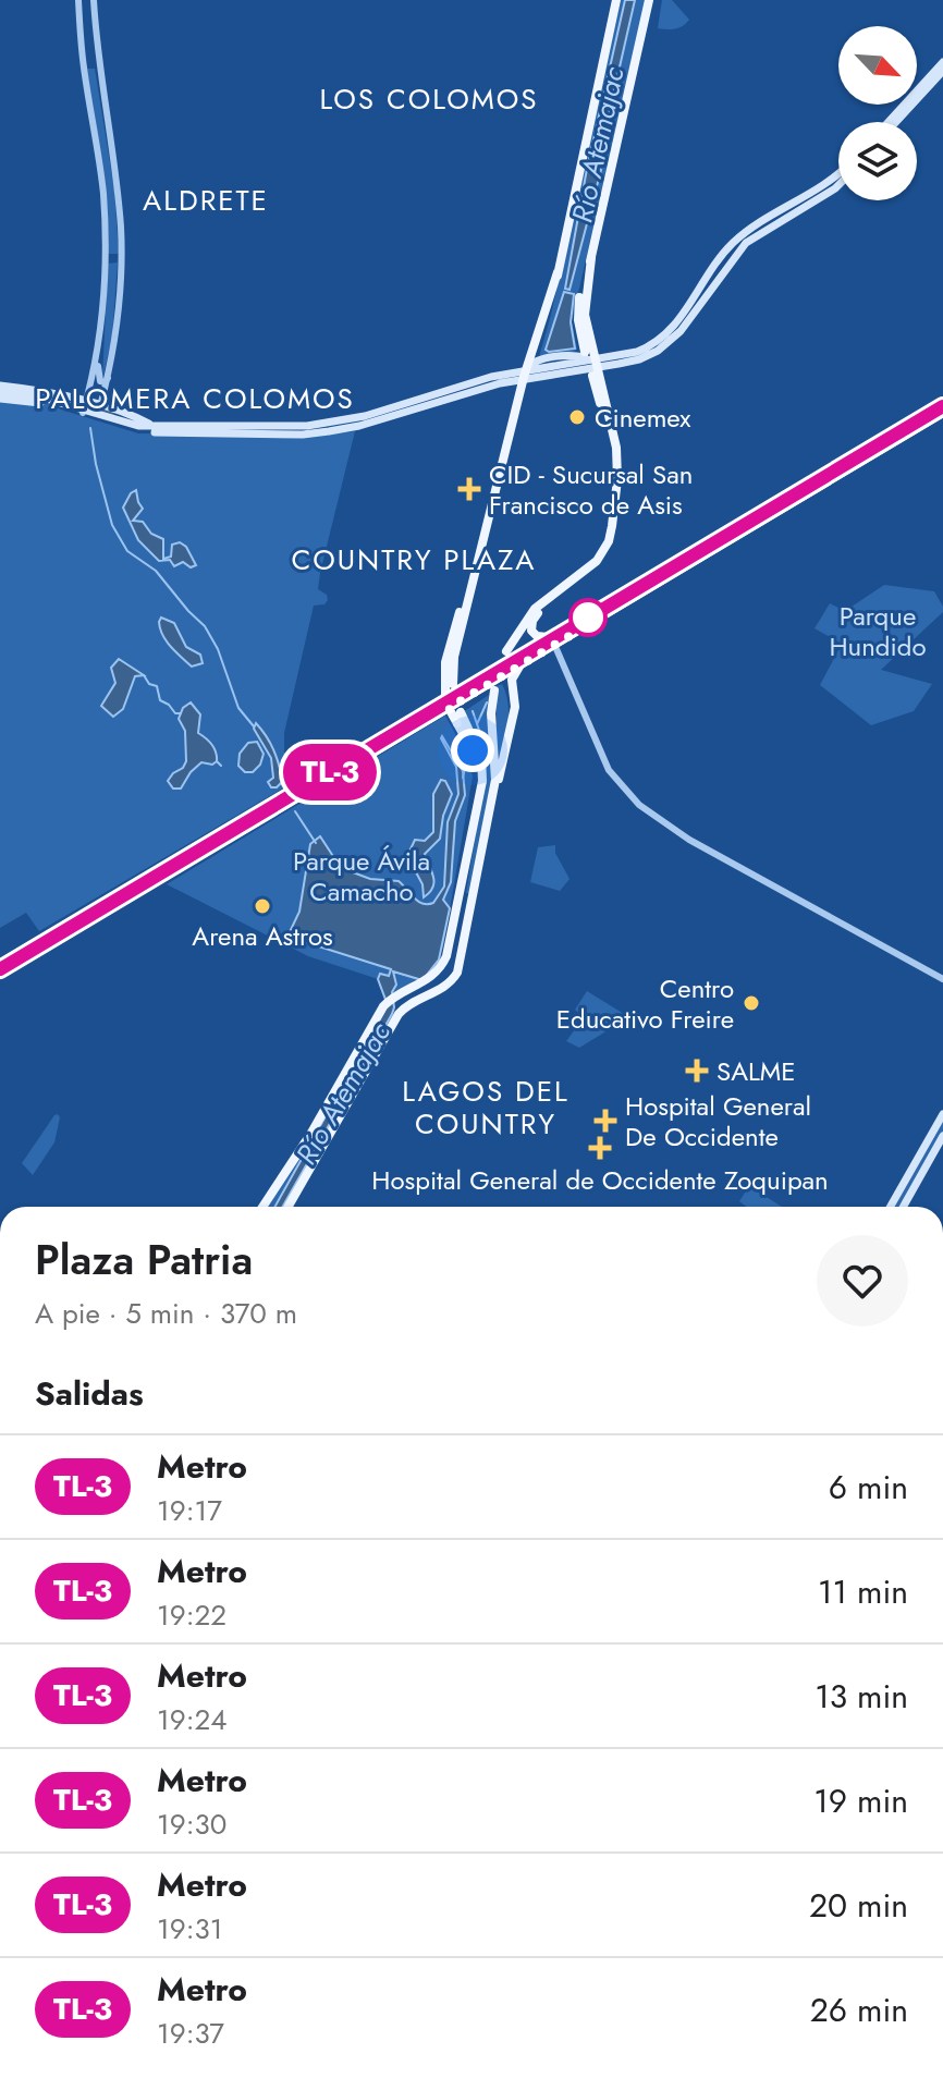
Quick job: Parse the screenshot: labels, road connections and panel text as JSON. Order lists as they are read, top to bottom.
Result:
{
  "districts": [
    "LOS COLOMOS",
    "ALDRETE",
    "PALOMERA COLOMOS",
    "COUNTRY PLAZA",
    "LAGOS DEL COUNTRY"
  ],
  "water": ["Río Atemajac"],
  "parks": ["Parque Hundido", "Parque Ávila Camacho"],
  "places": {
    "other": ["Cinemex", "Arena Astros", "Centro Educativo Freire"],
    "health": [
      "CID - Sucursal San Francisco de Asis",
      "SALME",
      "Hospital General De Occidente",
      "Hospital General de Occidente Zoquipan"
    ]
  },
  "lines": ["metro line TL-3"],
  "north": "bottom right",
  "page": {
    "on_map": "TL-3",
    "heading": [
      ["Plaza Patria", "A pie · 5 min · 370 m"],
      "Salidas"
    ],
    "list": [
      {
        "mark": "TL-3",
        "name": "Metro",
        "note": "19:17",
        "value": "6 min"
      },
      {
        "mark": "TL-3",
        "name": "Metro",
        "note": "19:22",
        "value": "11 min"
      },
      {
        "mark": "TL-3",
        "name": "Metro",
        "note": "19:24",
        "value": "13 min"
      },
      {
        "mark": "TL-3",
        "name": "Metro",
        "note": "19:30",
        "value": "19 min"
      },
      {
        "mark": "TL-3",
        "name": "Metro",
        "note": "19:31",
        "value": "20 min"
      },
      {
        "mark": "TL-3",
        "name": "Metro",
        "note": "19:37",
        "value": "26 min"
      }
    ]
  }
}
